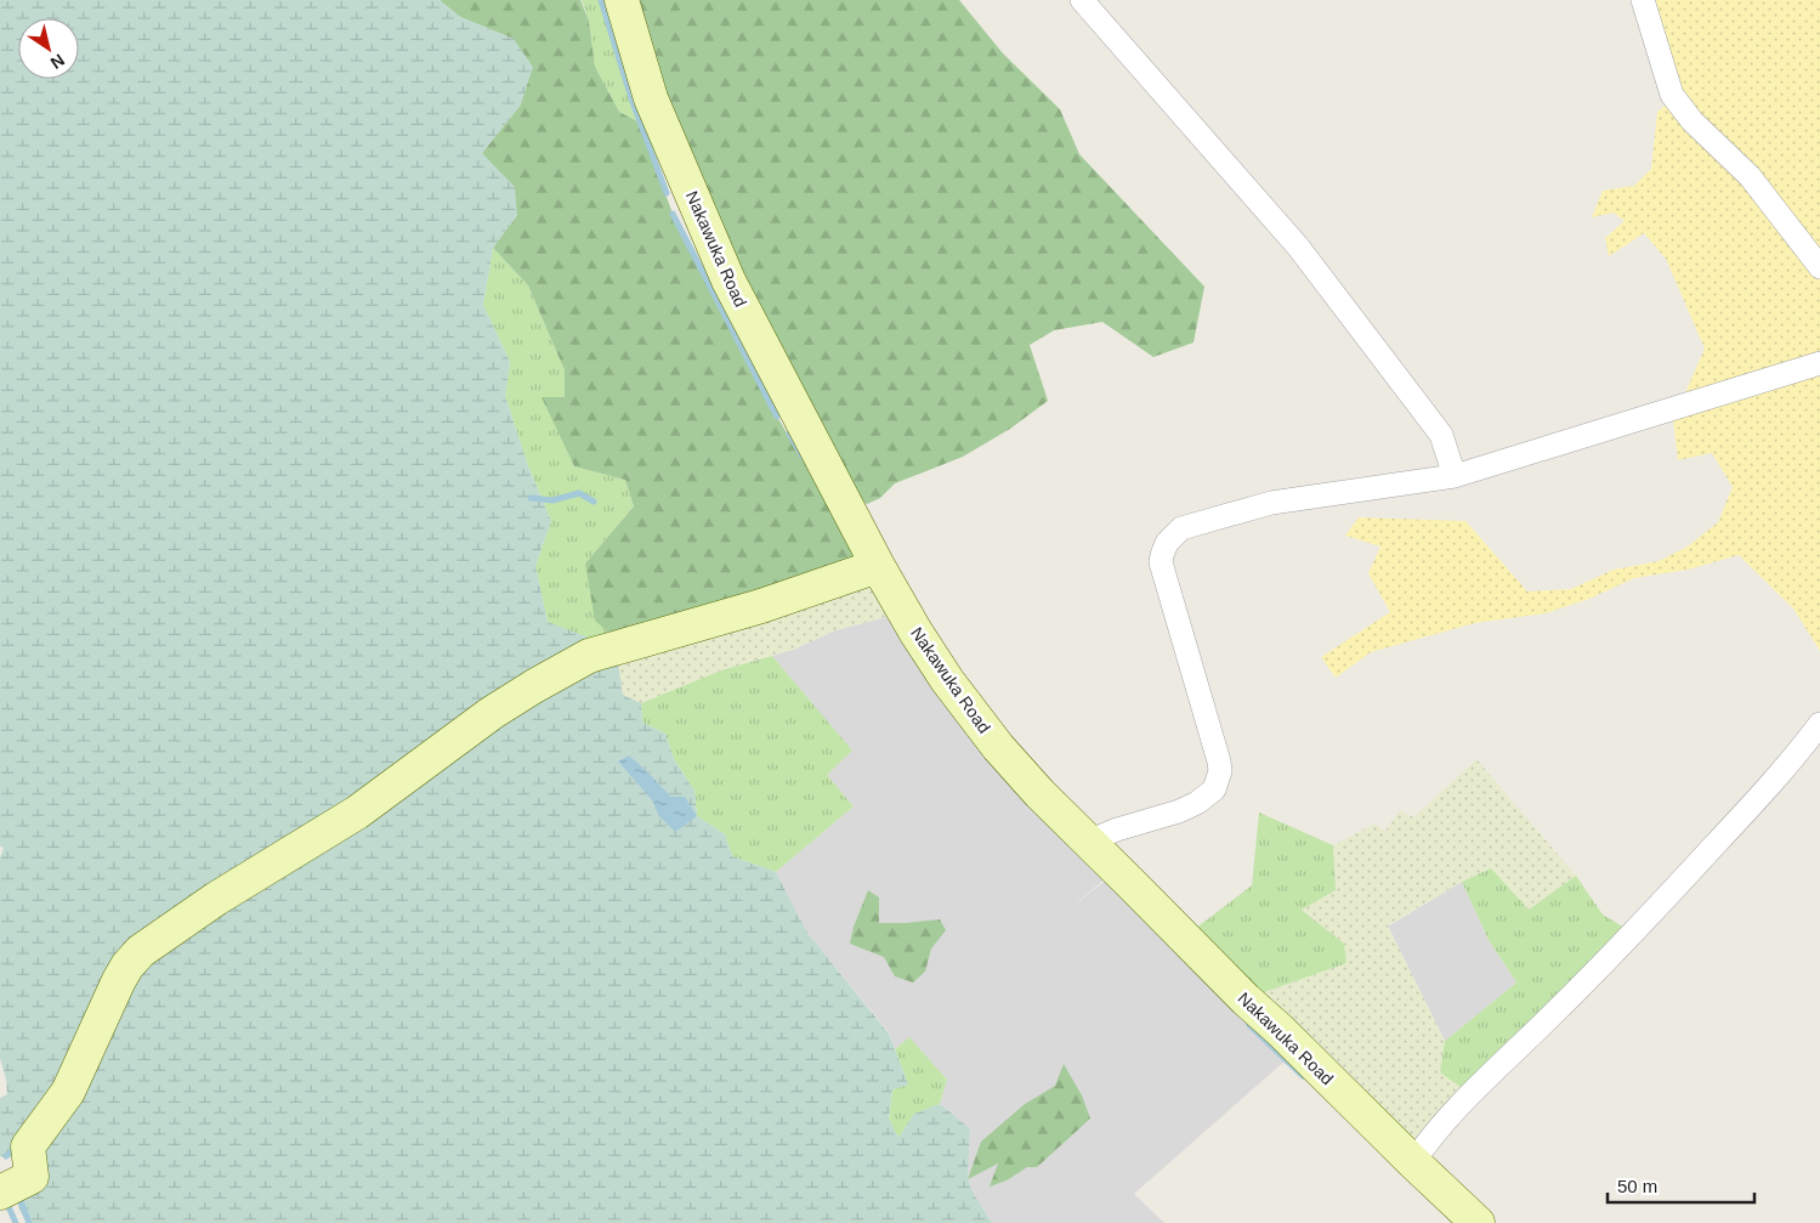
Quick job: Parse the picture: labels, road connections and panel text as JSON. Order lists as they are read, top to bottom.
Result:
{
  "streets": {
    "main road": ["Nakawuka Road"]
  },
  "scale_bar": "50 m",
  "north": "bottom right"
}
